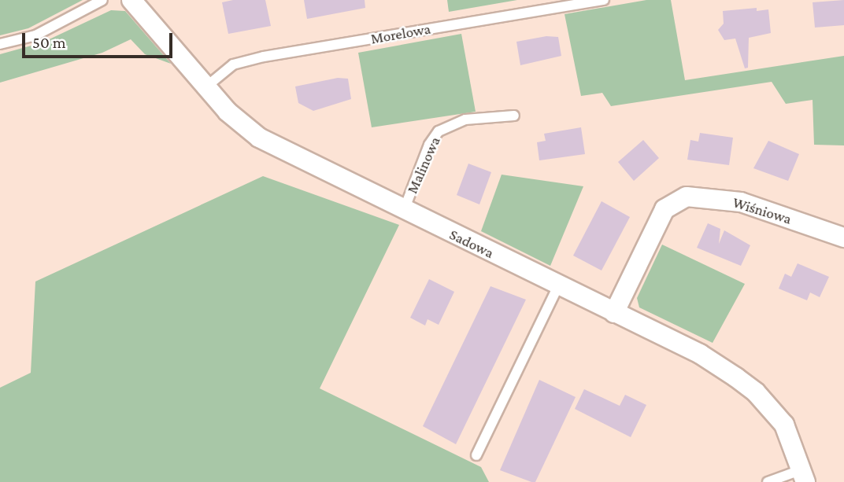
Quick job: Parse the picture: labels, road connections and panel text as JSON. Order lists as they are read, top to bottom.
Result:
{
  "streets": {
    "street": ["Wiśniowa", "Sadowa"],
    "lane": ["Morelowa", "Malinowa"]
  },
  "crossings": [
    ["Morelowa", "Sadowa"],
    ["Malinowa", "Sadowa"],
    ["Wiśniowa", "Sadowa"]
  ],
  "scale_bar": "50 m"
}
